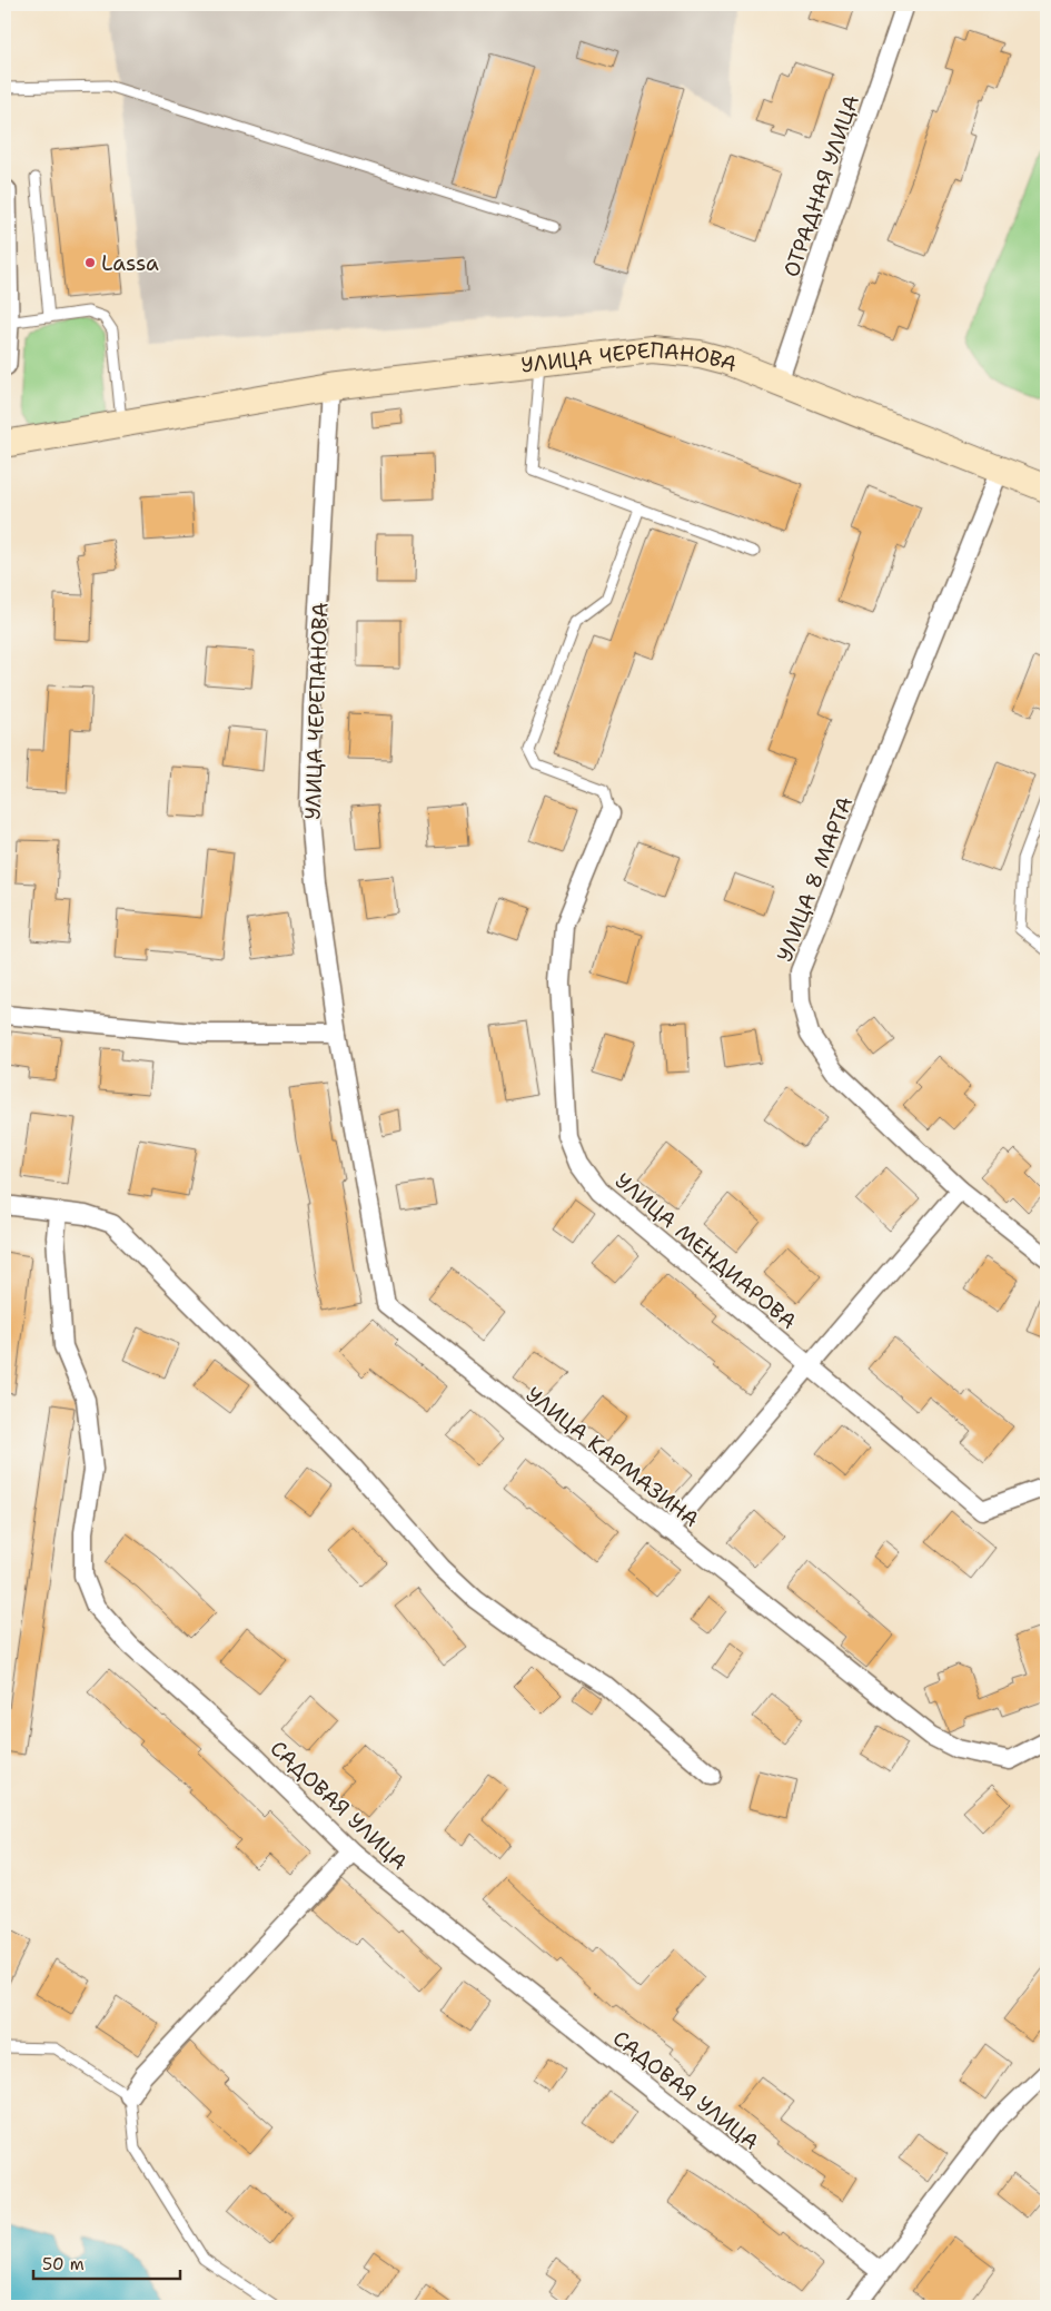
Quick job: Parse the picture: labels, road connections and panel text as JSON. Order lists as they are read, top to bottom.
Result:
{
  "streets": {
    "main road": ["УЛИЦА ЧЕРЕПАНОВА"],
    "street": [
      "ОТРАДНАЯ УЛИЦА",
      "УЛИЦА 8 МАРТА",
      "УЛИЦА МЕНДИАРОВА",
      "УЛИЦА КАРМАЗИНА",
      "САДОВАЯ УЛИЦА"
    ]
  },
  "crossings": [
    ["ОТРАДНАЯ УЛИЦА", "УЛИЦА ЧЕРЕПАНОВА"],
    ["УЛИЦА ЧЕРЕПАНОВА", "УЛИЦА 8 МАРТА"],
    ["УЛИЦА ЧЕРЕПАНОВА", "УЛИЦА КАРМАЗИНА"]
  ],
  "places": ["Lassa"],
  "scale_bar": "50 m"
}
